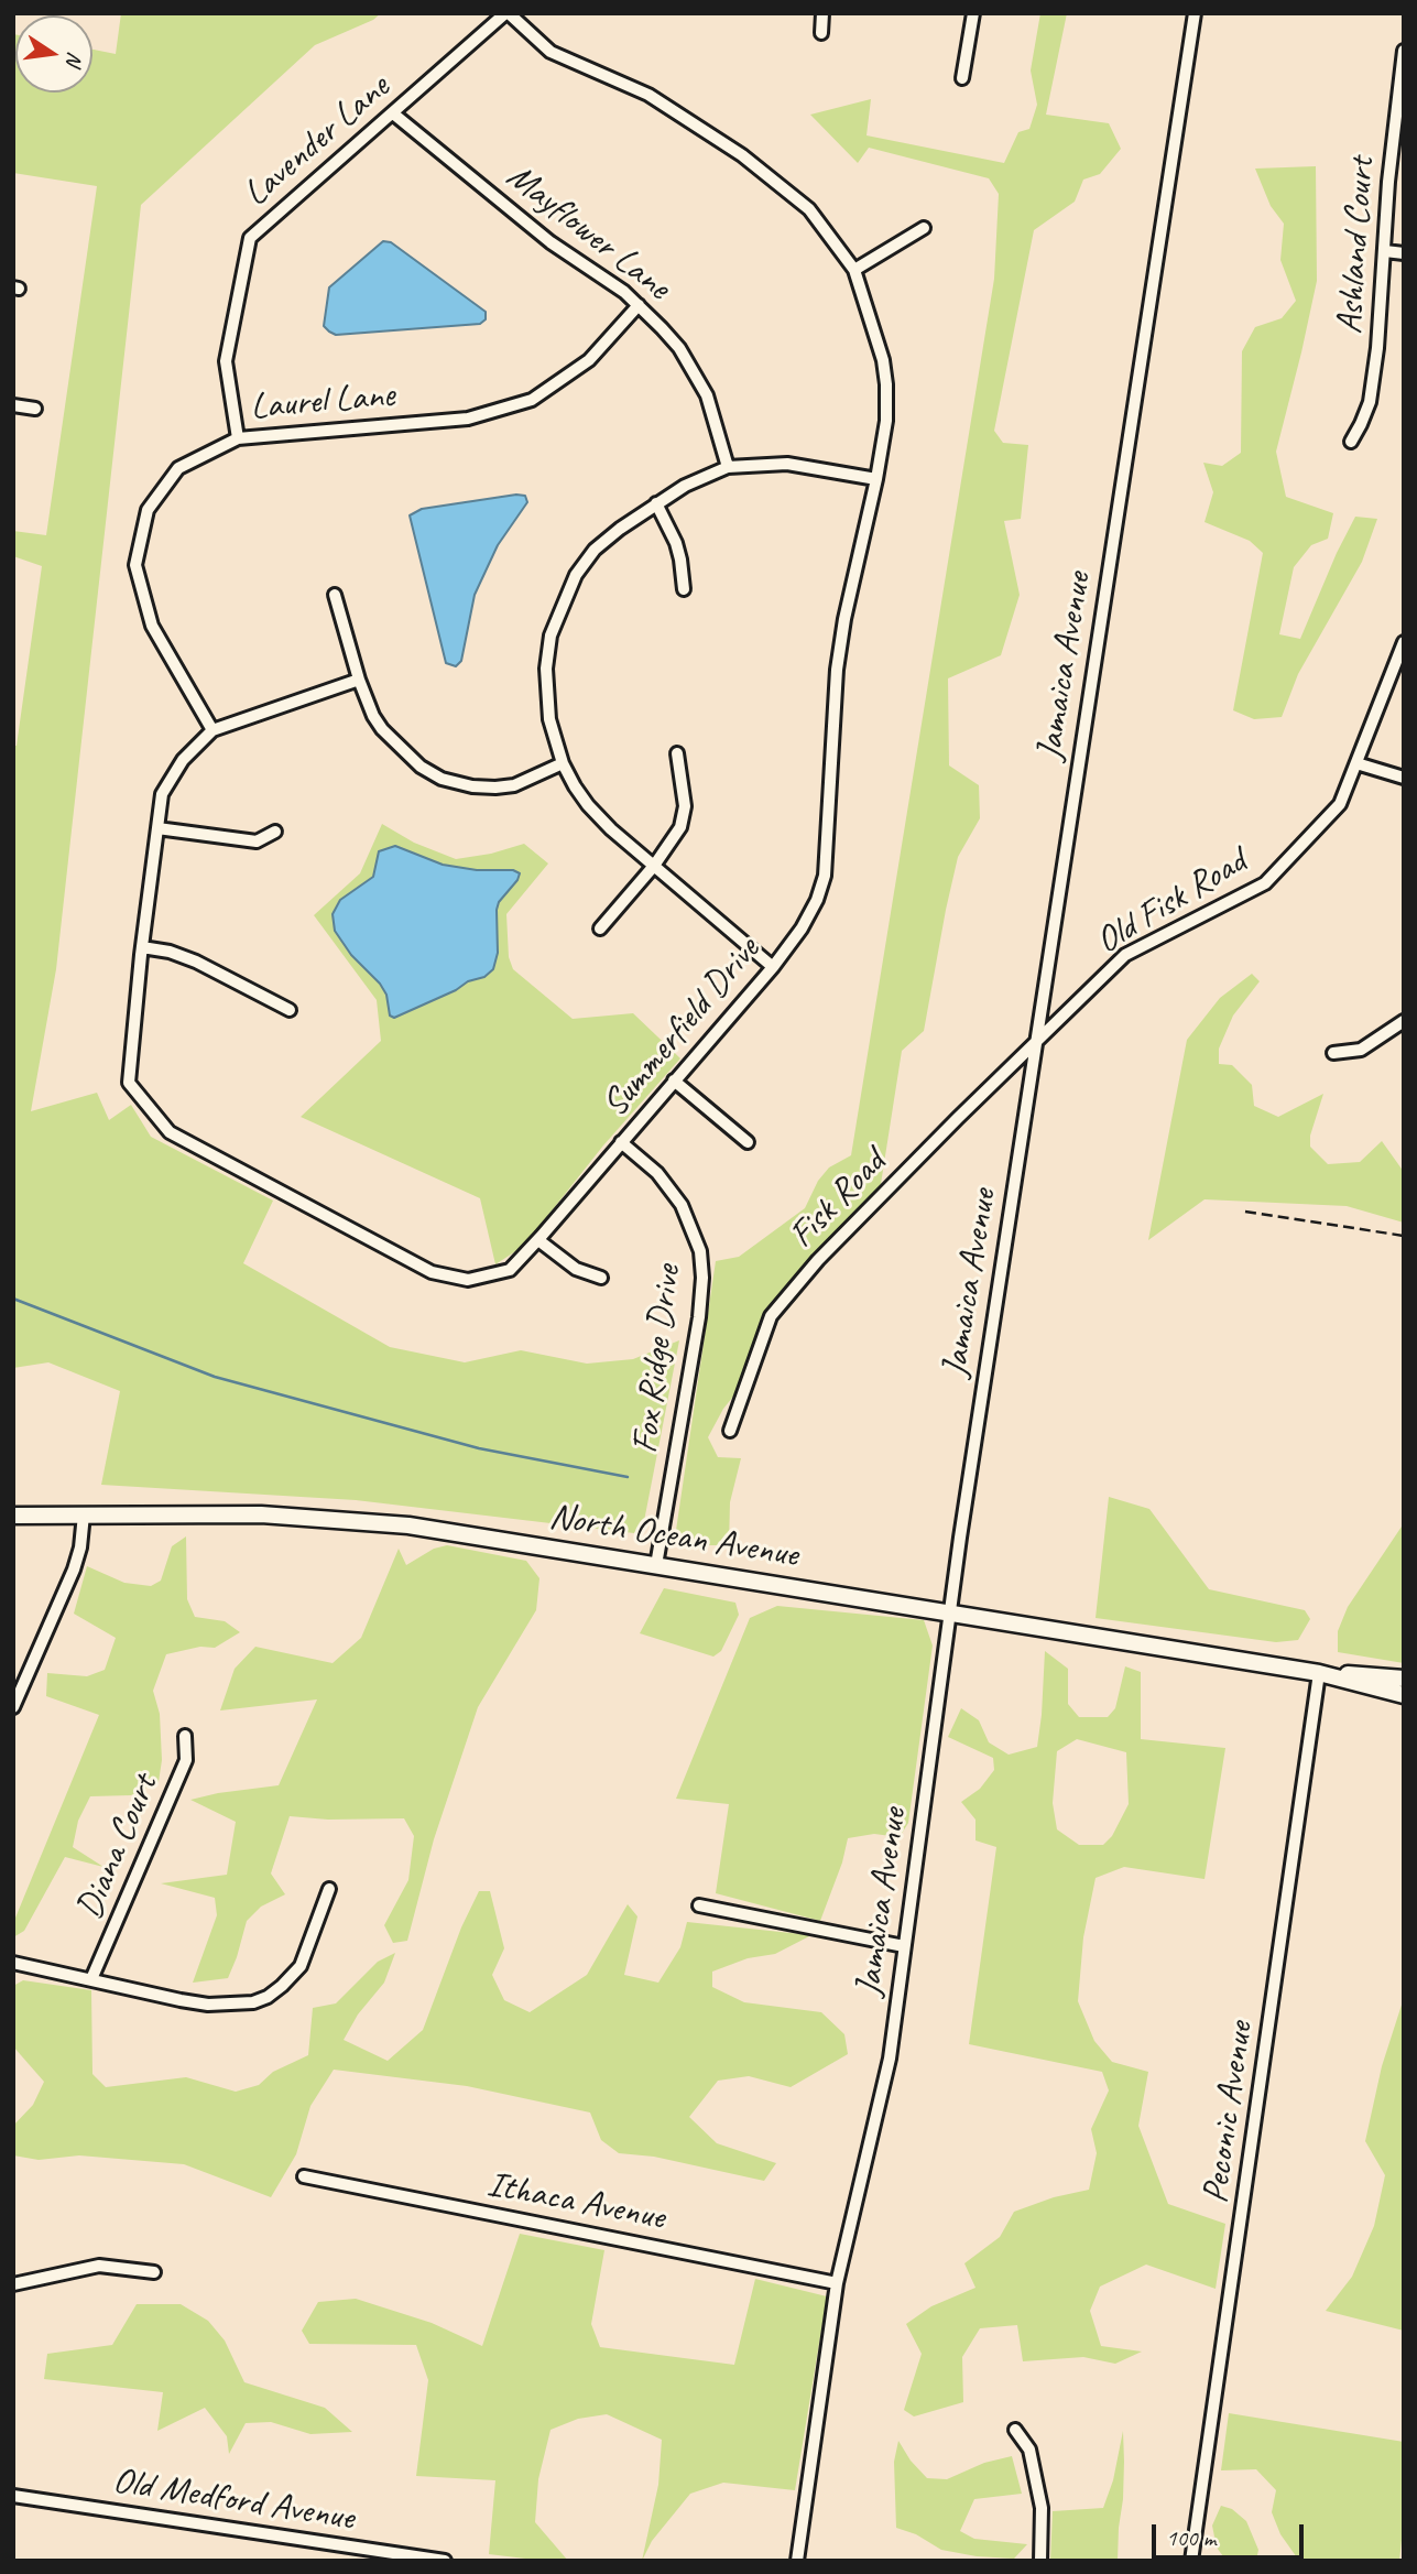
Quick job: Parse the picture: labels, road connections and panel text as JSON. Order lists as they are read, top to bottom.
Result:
{
  "streets": {
    "main road": ["North Ocean Avenue"],
    "street": [
      "Lavender Lane",
      "Mayflower Lane",
      "Ashland Court",
      "Laurel Lane",
      "Jamaica Avenue",
      "Old Fisk Road",
      "Summerfield Drive",
      "Fisk Road",
      "Fox Ridge Drive",
      "Diana Court",
      "Peconic Avenue",
      "Ithaca Avenue",
      "Old Medford Avenue"
    ]
  },
  "crossings": [
    ["Lavender Lane", "Mayflower Lane"],
    ["Lavender Lane", "Laurel Lane"],
    ["Lavender Lane", "Summerfield Drive"],
    ["Mayflower Lane", "Laurel Lane"],
    ["Laurel Lane", "Summerfield Drive"],
    ["Jamaica Avenue", "Old Fisk Road"],
    ["Jamaica Avenue", "Fisk Road"],
    ["Jamaica Avenue", "North Ocean Avenue"],
    ["Jamaica Avenue", "Ithaca Avenue"],
    ["Old Fisk Road", "Fisk Road"],
    ["Summerfield Drive", "Fox Ridge Drive"],
    ["Fox Ridge Drive", "North Ocean Avenue"],
    ["North Ocean Avenue", "Peconic Avenue"]
  ],
  "scale_bar": "100 m",
  "north": "right"
}
